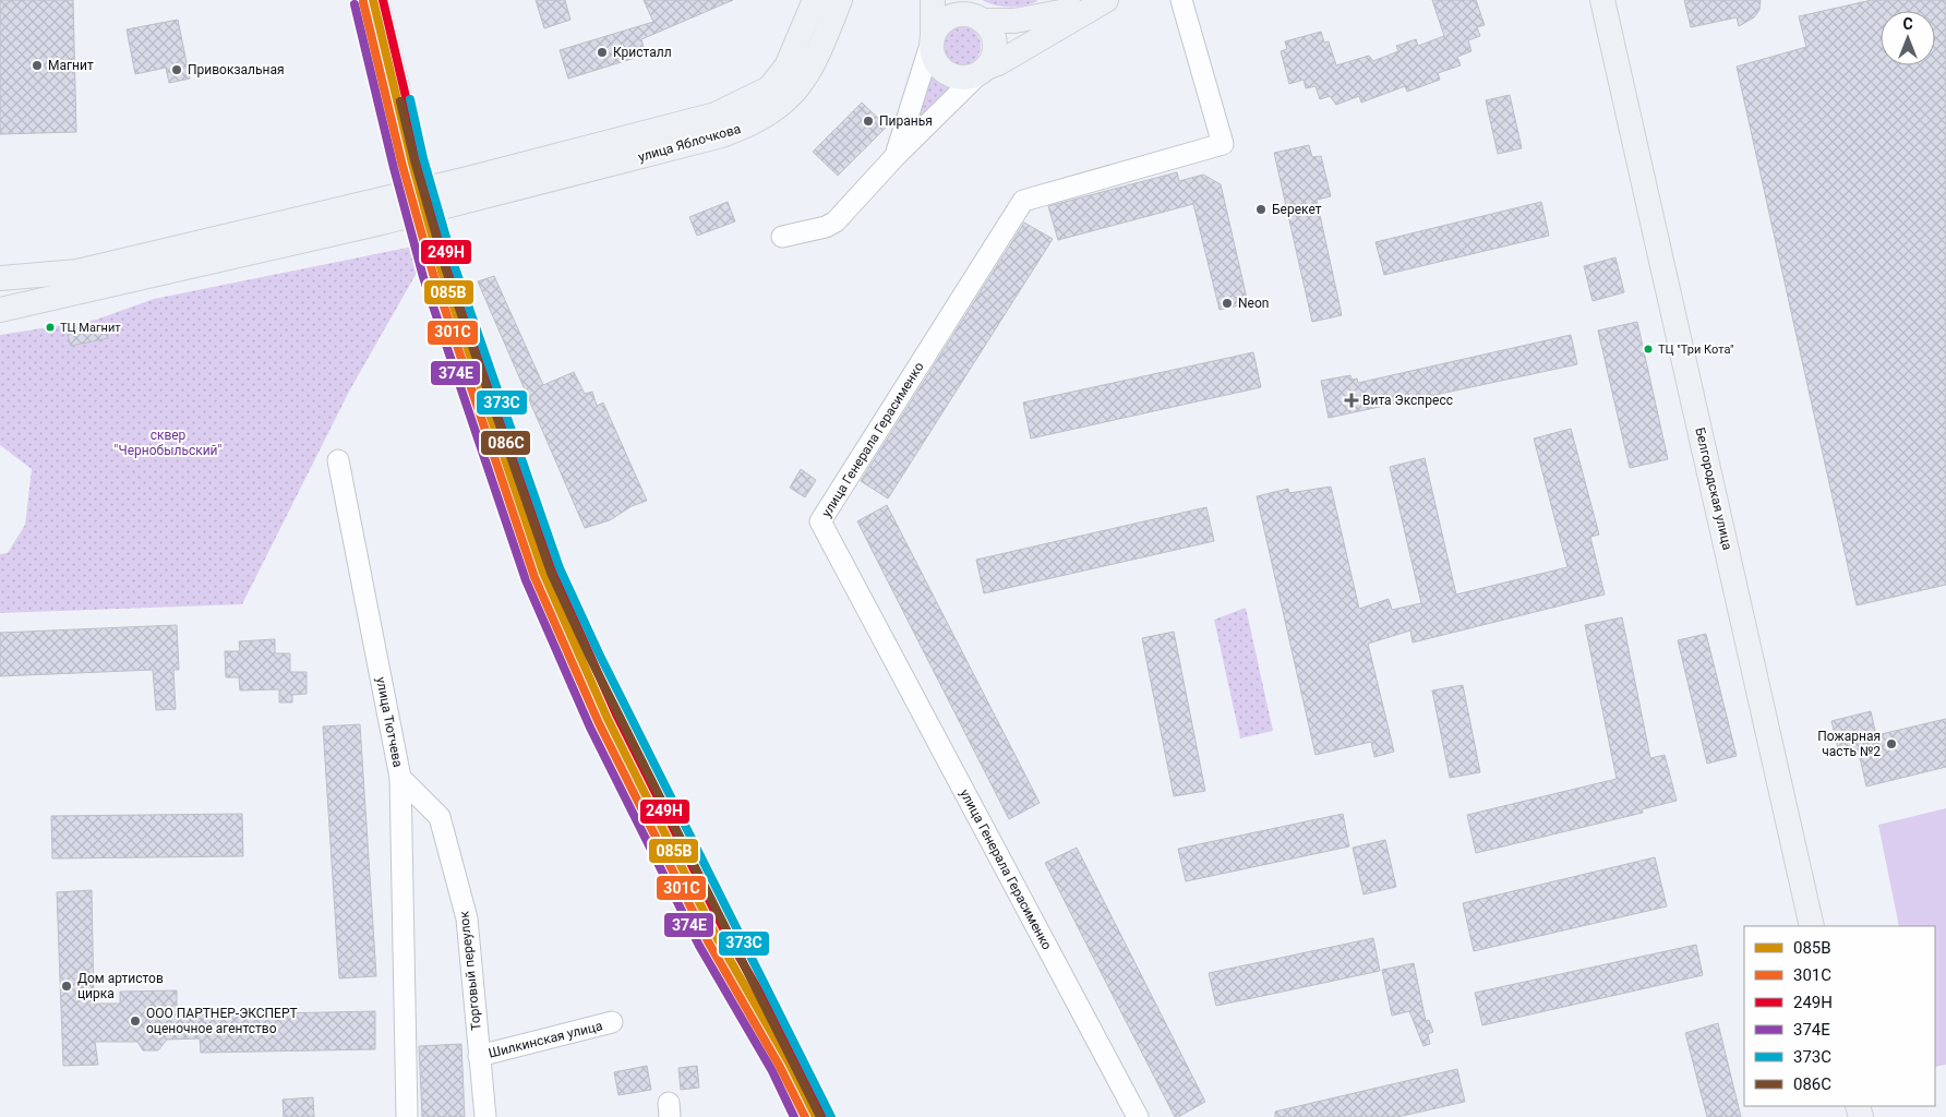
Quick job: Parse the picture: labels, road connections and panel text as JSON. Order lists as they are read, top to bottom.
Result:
{
  "streets": {
    "main road": ["улица Яблочкова", "Белгородская улица"],
    "street": [
      "улица Генерала Герасименко",
      "улица Тютчева",
      "Торговый переулок",
      "Шилкинская улица"
    ]
  },
  "crossings": [
    ["улица Тютчева", "Торговый переулок"],
    ["Торговый переулок", "Шилкинская улица"]
  ],
  "parks": ["сквер \"Чернобыльский\""],
  "places": {
    "other": [
      "Кристалл",
      "Магнит",
      "Привокзальная",
      "Пиранья",
      "Берекет",
      "Neon",
      "ТЦ Магнит",
      "ТЦ \"Три Кота\"",
      "Пожарная часть №2",
      "Дом артистов цирка",
      "ООО ПАРТНЕР-ЭКСПЕРТ оценочное агентство"
    ],
    "health": ["Вита Экспресс"]
  },
  "lines": [
    "transit line 085В",
    "transit line 249Н",
    "transit line 301С",
    "transit line 374Е",
    "transit line 373C",
    "transit line 086С"
  ],
  "legend": [
    "085В",
    "301С",
    "249Н",
    "374Е",
    "373C",
    "086С"
  ],
  "north": "top"
}
